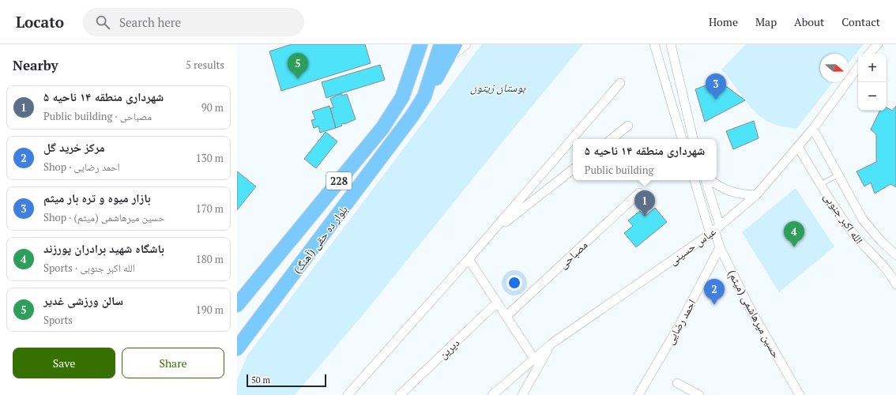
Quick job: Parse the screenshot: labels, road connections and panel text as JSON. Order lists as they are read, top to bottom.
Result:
{
  "streets": {
    "main road": ["228", "بلوار ده حقی (آهنگ)"],
    "street": [
      "الله اکبر جنوبی",
      "عباس حسینی",
      "مصباحی",
      "حسین میرهاشمی (میثم)",
      "احمد رضایی",
      "دیرین"
    ]
  },
  "crossings": [
    ["الله اکبر جنوبی", "عباس حسینی"],
    ["عباس حسینی", "حسین میرهاشمی (میثم)"],
    ["حسین میرهاشمی (میثم)", "احمد رضایی"]
  ],
  "parks": ["بوستان زیتون"],
  "scale_bar": "50 m",
  "north": "right",
  "page": {
    "header": "Locato",
    "search": "Search here",
    "nav": [
      "Home",
      "Map",
      "About",
      "Contact"
    ],
    "heading": ["Nearby", "5 results"],
    "pins": [
      "5",
      "3",
      "1",
      "4",
      "2"
    ],
    "map_buttons": ["+", "−"],
    "list": [
      {
        "mark": "1",
        "name": "شهرداری منطقه ۱۴ ناحیه ۵",
        "note": "Public building · مصباحی",
        "value": "90 m"
      },
      {
        "mark": "2",
        "name": "مرکز خرید گل",
        "note": "Shop · احمد رضایی",
        "value": "130 m"
      },
      {
        "mark": "3",
        "name": "بازار میوه و تره بار میثم",
        "note": "Shop · حسین میرهاشمی (میثم)",
        "value": "170 m"
      },
      {
        "mark": "4",
        "name": "باشگاه شهید برادران پورزند",
        "note": "Sports · الله اکبر جنوبی",
        "value": "180 m"
      },
      {
        "mark": "5",
        "name": "سالن ورزشی غدیر",
        "note": "Sports",
        "value": "190 m"
      }
    ],
    "popup": ["شهرداری منطقه ۱۴ ناحیه ۵", "Public building"],
    "buttons": ["Save", "Share"],
    "scale": "50 m"
  }
}
